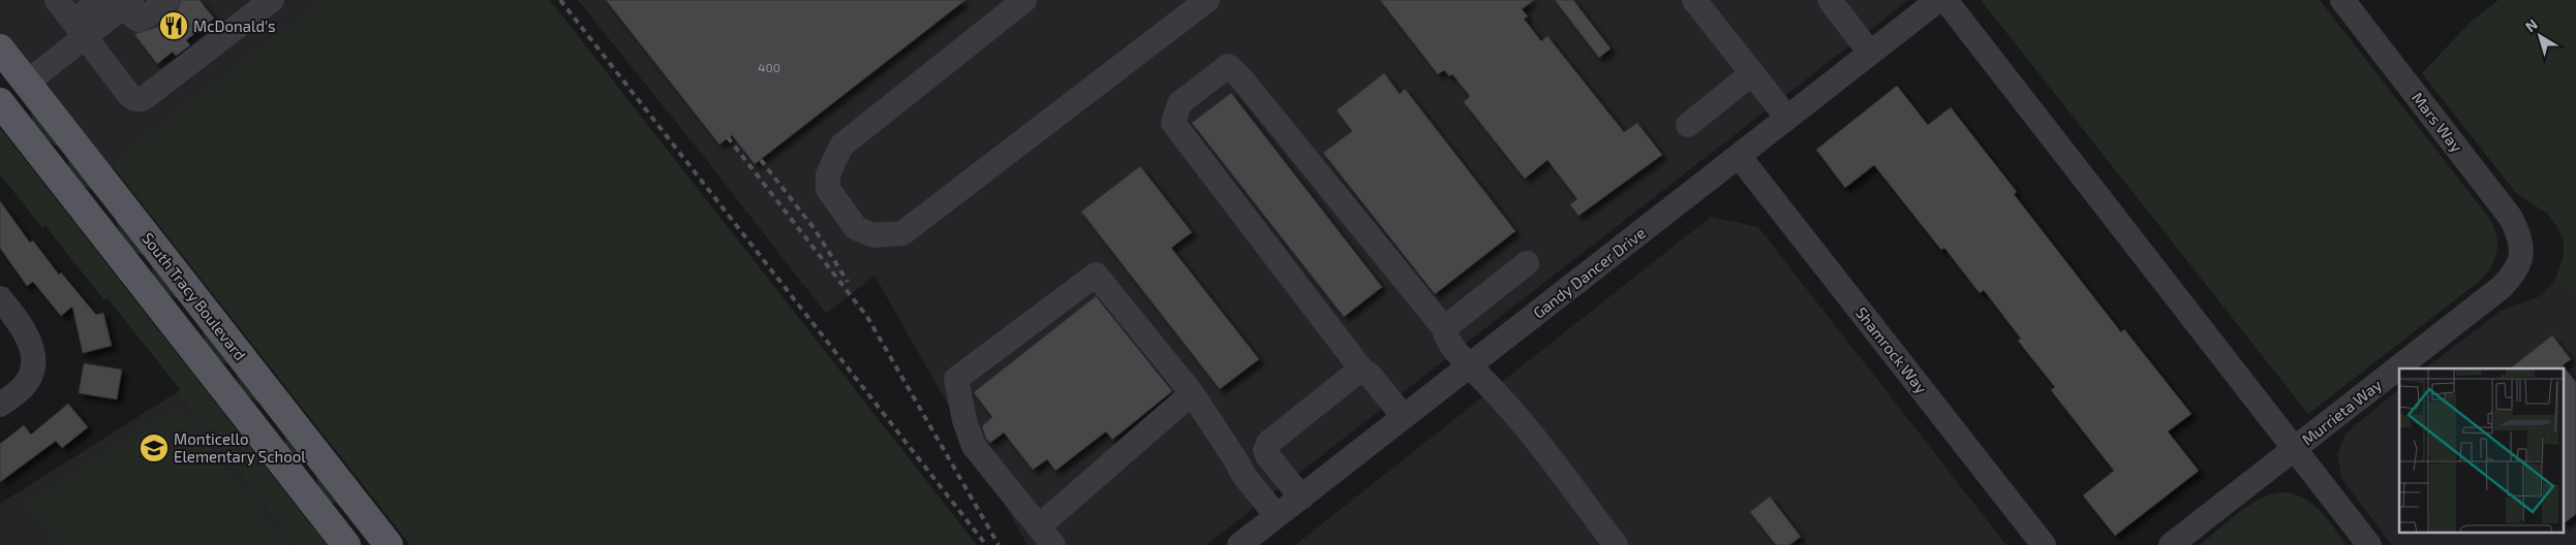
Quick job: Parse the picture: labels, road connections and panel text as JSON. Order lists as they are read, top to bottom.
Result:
{
  "streets": {
    "main road": ["South Tracy Boulevard"],
    "street": [
      "Mars Way",
      "Gandy Dancer Drive",
      "Shamrock Way",
      "Murrieta Way"
    ]
  },
  "crossings": [
    ["Mars Way", "Murrieta Way"],
    ["Gandy Dancer Drive", "Shamrock Way"]
  ],
  "places": {
    "restaurant": ["McDonald's"],
    "school or university": ["Monticello Elementary School"]
  },
  "house_numbers": ["400"],
  "north": "top left"
}
